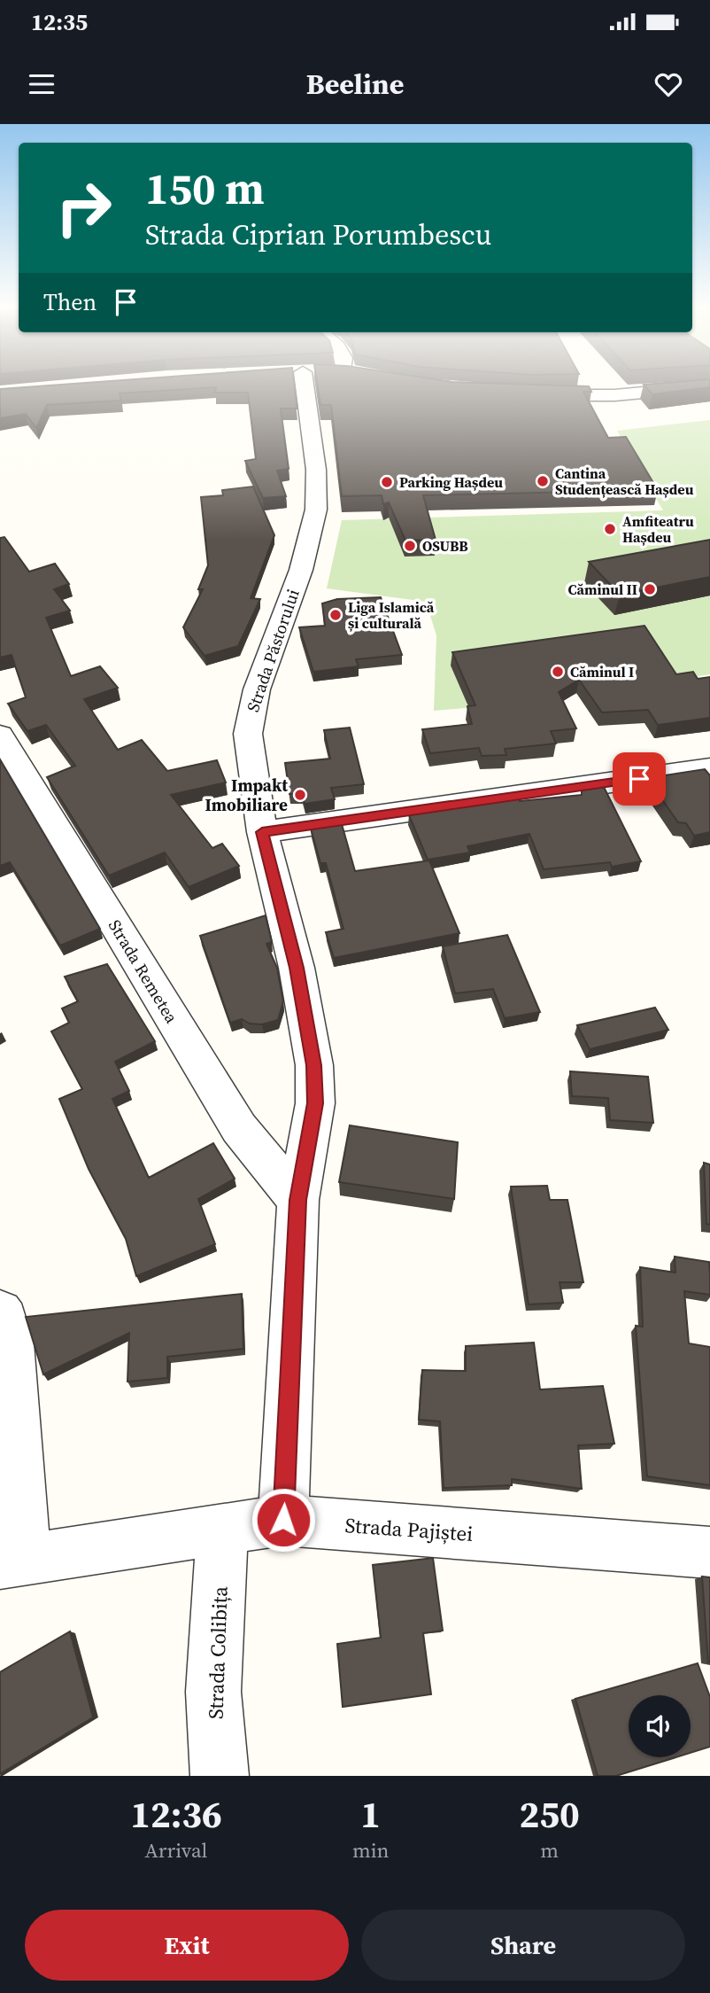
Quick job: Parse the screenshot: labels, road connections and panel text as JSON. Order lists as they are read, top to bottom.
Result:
{
  "streets": {
    "street": [
      "Strada Păstorului",
      "Strada Remetea",
      "Strada Pajiștei",
      "Strada Colibița"
    ]
  },
  "crossings": [
    ["Strada Păstorului", "Strada Remetea"],
    ["Strada Păstorului", "Strada Pajiștei"],
    ["Strada Pajiștei", "Strada Colibița"]
  ],
  "places": [
    "Cantina Studențească Hașdeu",
    "Parking Hașdeu",
    "Amfiteatru Hașdeu",
    "OSUBB",
    "Căminul II",
    "Liga Islamică și culturală",
    "Căminul I",
    "Impakt Imobiliare"
  ],
  "page": {
    "status": "12:35",
    "header": "Beeline",
    "turn": ["150 m", "Strada Ciprian Porumbescu"],
    "then": "Then",
    "eta": [
      "12:36",
      "Arrival",
      "1",
      "min",
      "250",
      "m"
    ],
    "buttons": ["Exit", "Share"]
  }
}
